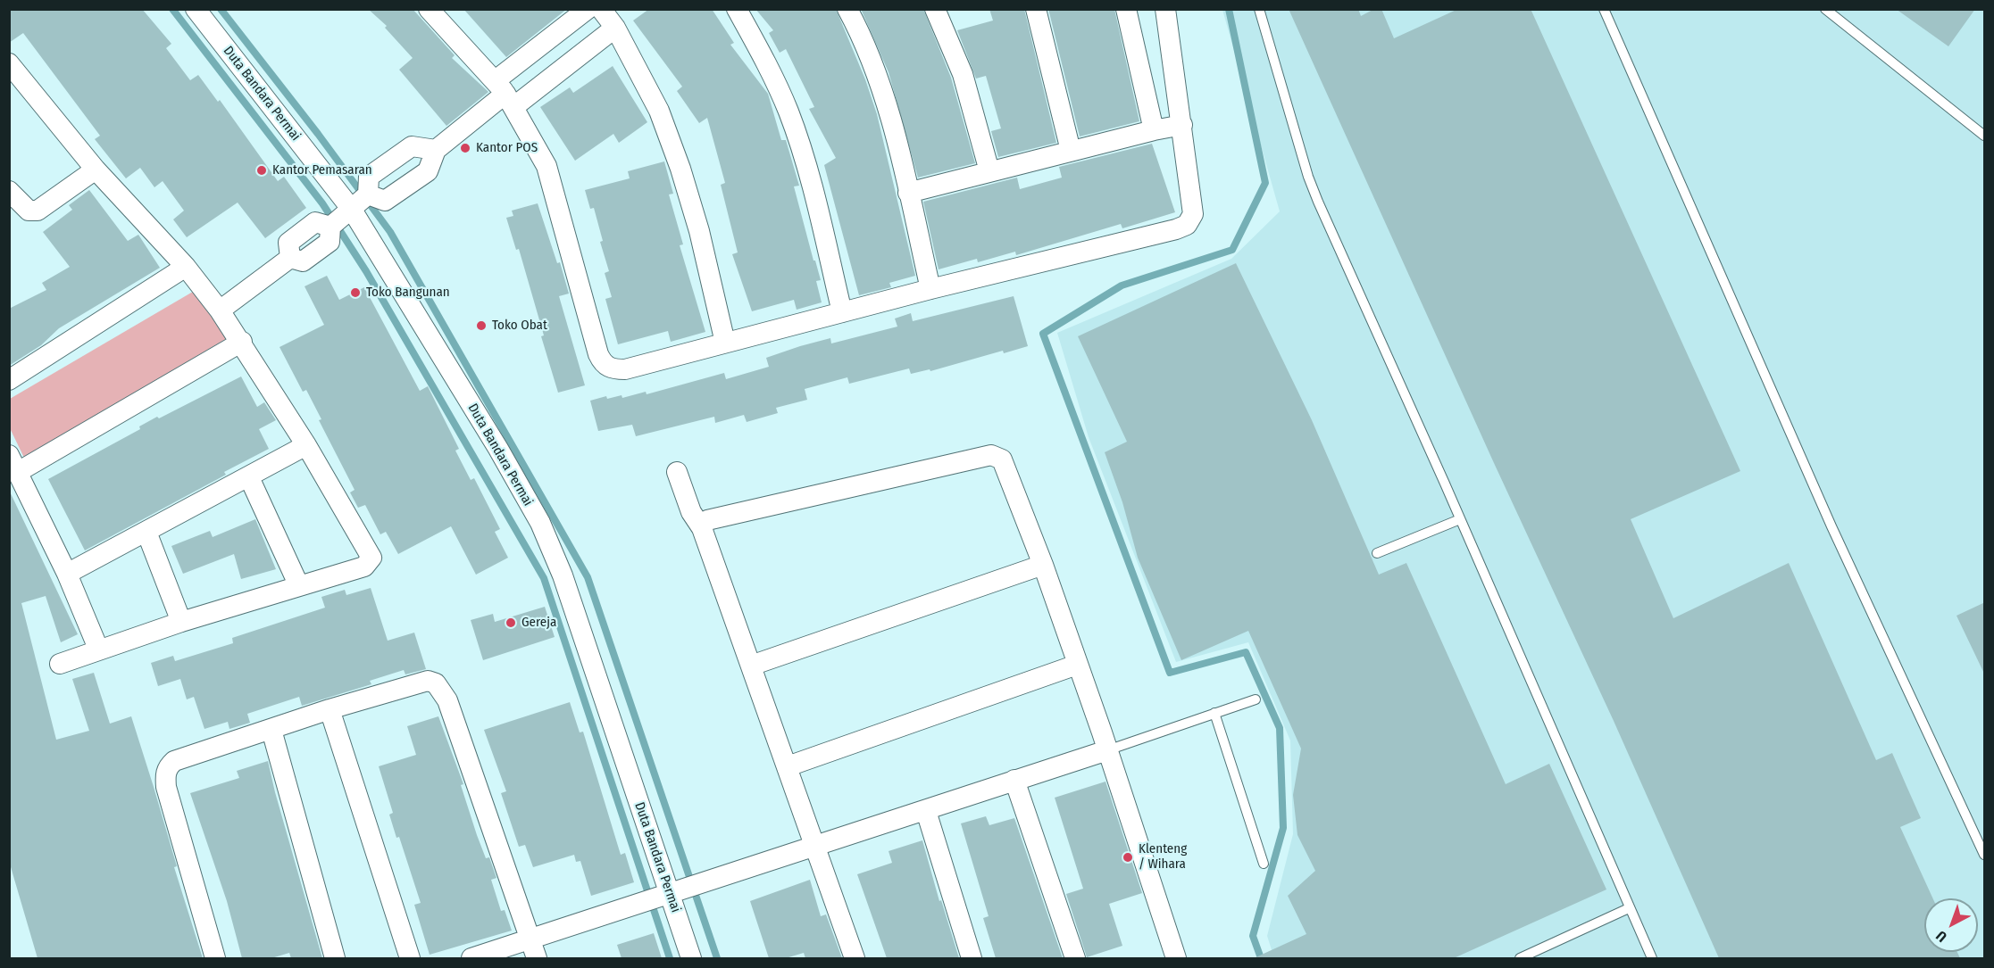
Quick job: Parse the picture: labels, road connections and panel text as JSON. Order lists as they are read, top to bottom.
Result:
{
  "streets": {
    "street": ["Duta Bandara Permai"]
  },
  "places": [
    "Kantor POS",
    "Kantor Pemasaran",
    "Toko Bangunan",
    "Toko Obat",
    "Gereja",
    "Klenteng / Wihara"
  ],
  "north": "bottom left"
}
